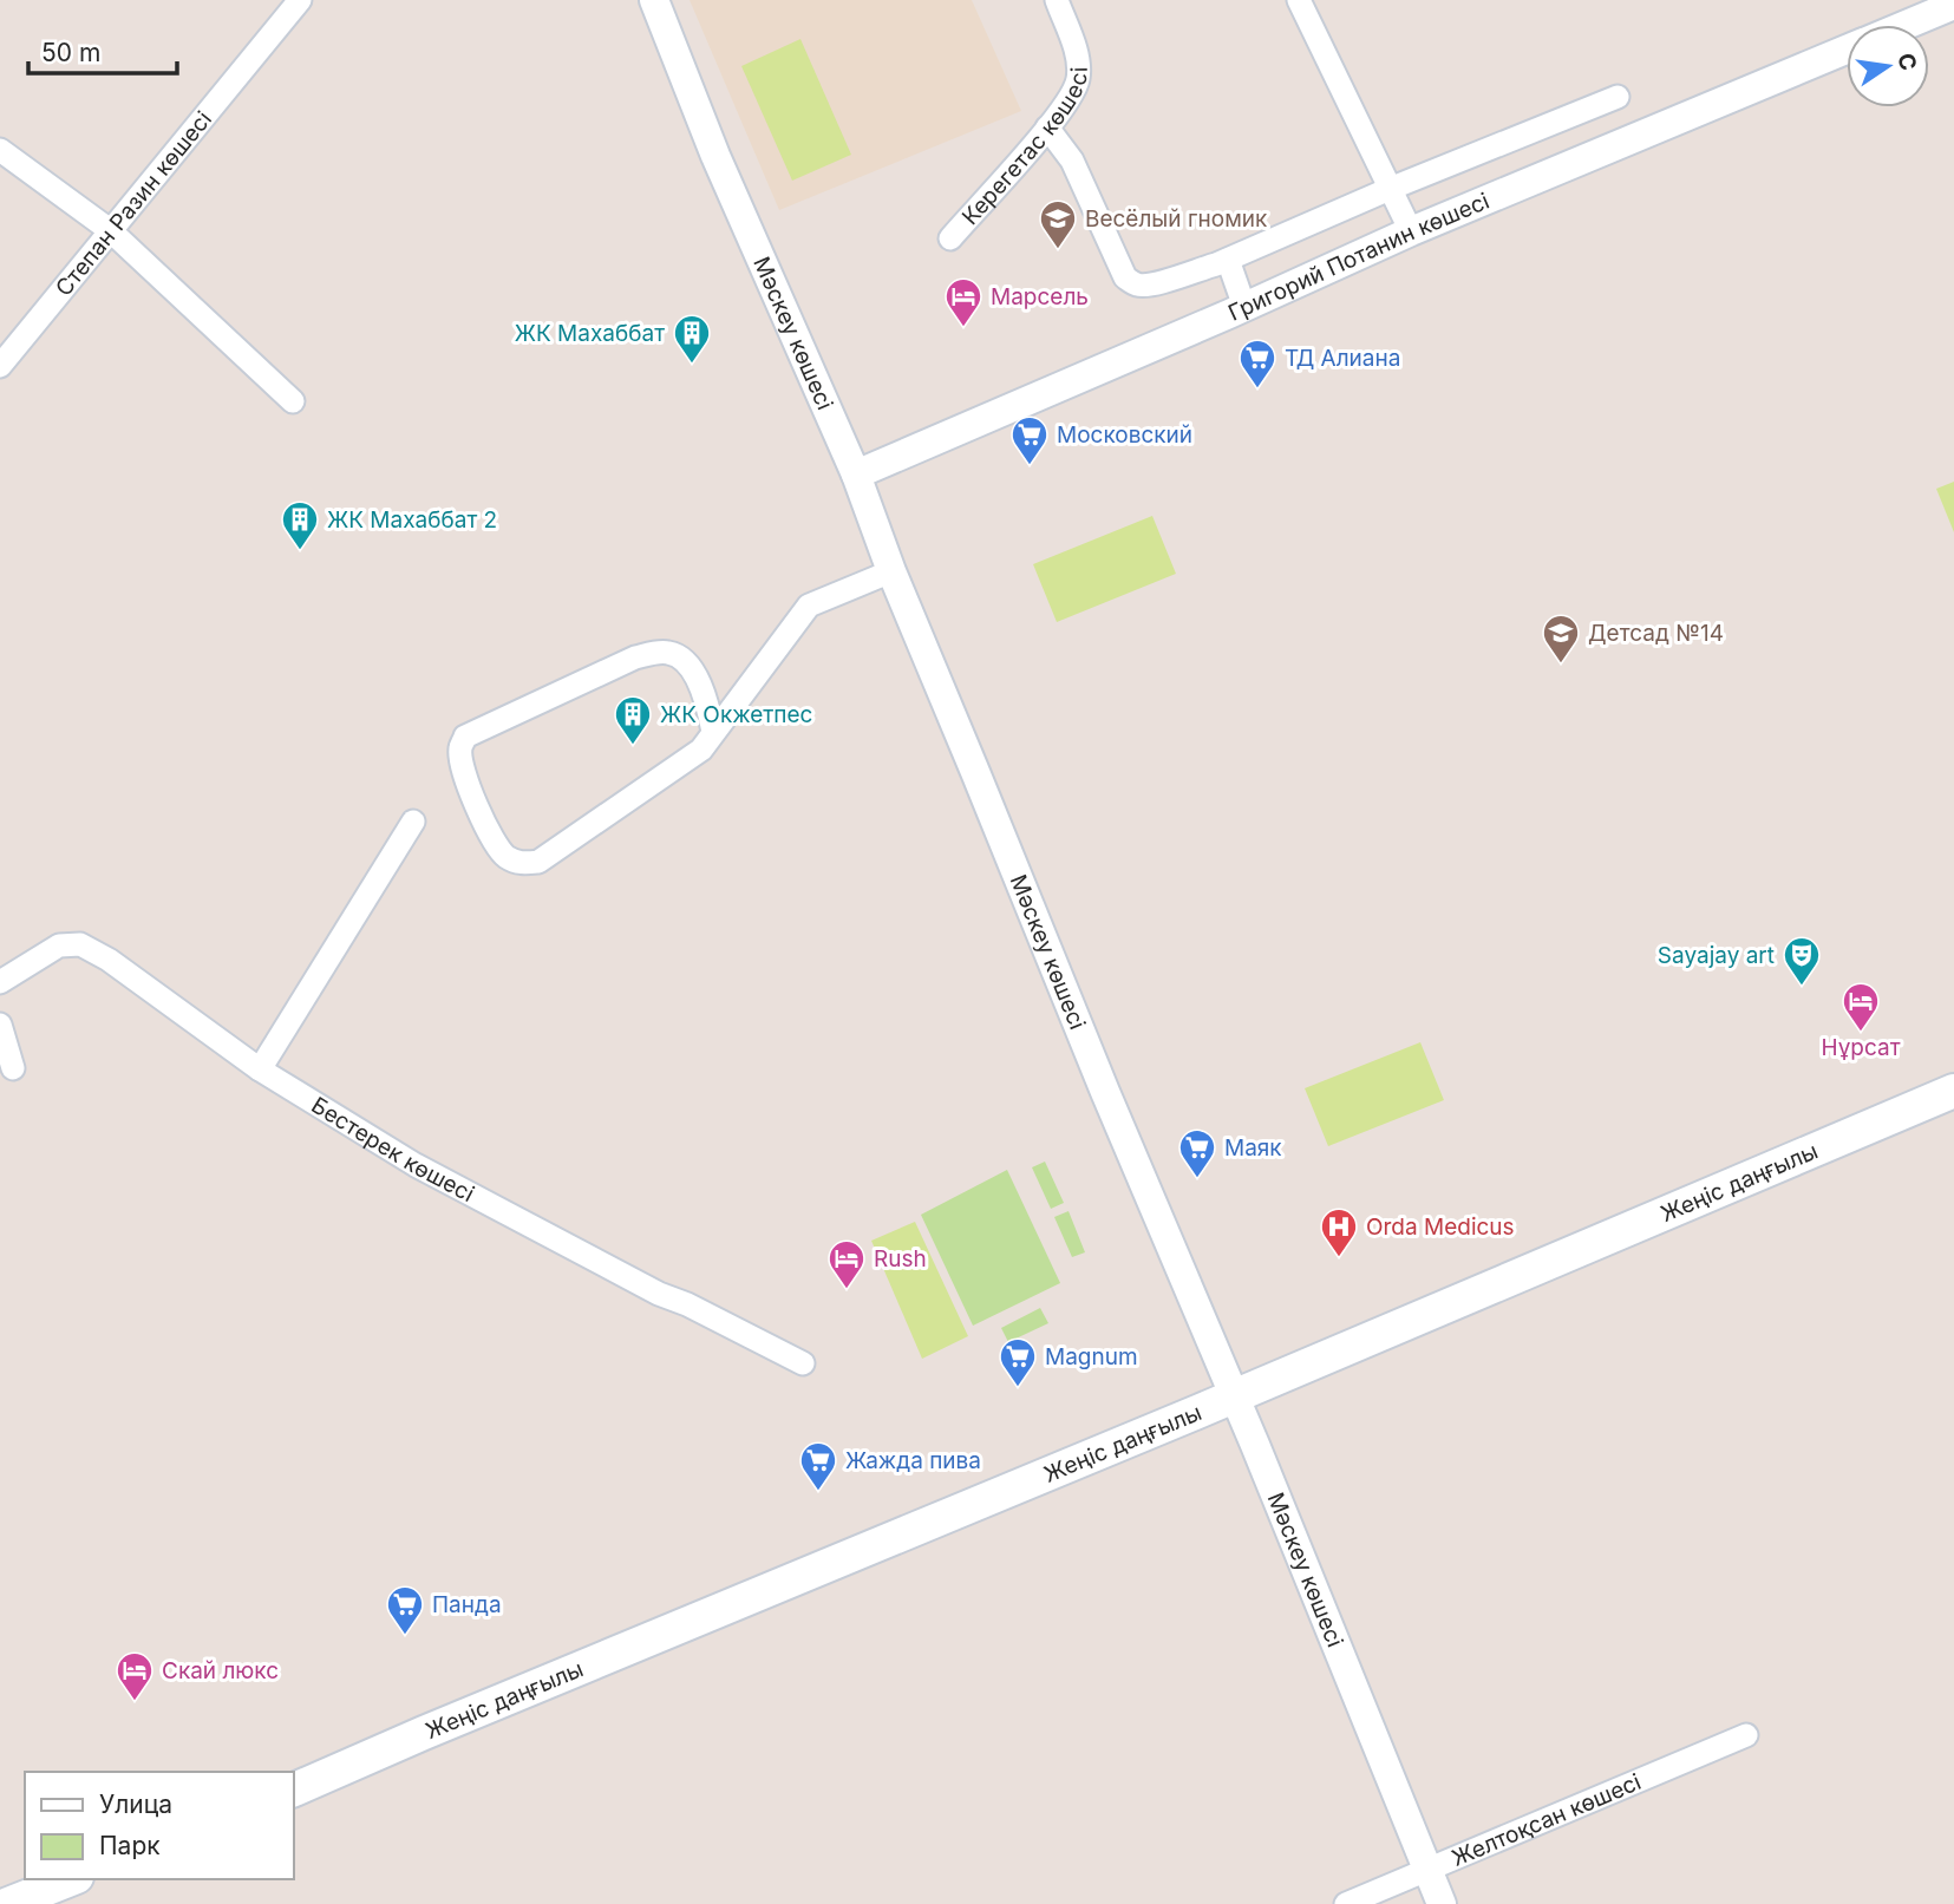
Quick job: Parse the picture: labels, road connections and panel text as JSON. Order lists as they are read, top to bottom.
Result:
{
  "streets": {
    "main road": ["Жеңіс даңғылы"],
    "street": [
      "Керегетас көшесі",
      "Степан Разин көшесі",
      "Григорий Потанин көшесі",
      "Мәскеу көшесі",
      "Бестерек көшесі",
      "Желтоқсан көшесі"
    ]
  },
  "crossings": [
    ["Григорий Потанин көшесі", "Мәскеу көшесі"],
    ["Мәскеу көшесі", "Жеңіс даңғылы"],
    ["Мәскеу көшесі", "Желтоқсан көшесі"]
  ],
  "places": {
    "school or university": ["Весёлый гномик", "Детсад №14"],
    "hotel": [
      "Марсель",
      "Нұрсат",
      "Rush",
      "Скай люкс"
    ],
    "building": ["ЖК Махаббат", "ЖК Махаббат 2", "ЖК Окжетпес"],
    "supermarket": [
      "ТД Алиана",
      "Московский",
      "Маяк",
      "Magnum",
      "Жажда пива",
      "Панда"
    ],
    "theatre": ["Sayajay аrt"],
    "hospital": ["Orda Medicus"]
  },
  "legend": ["Улица", "Парк"],
  "scale_bar": "50 m",
  "north": "right"
}
